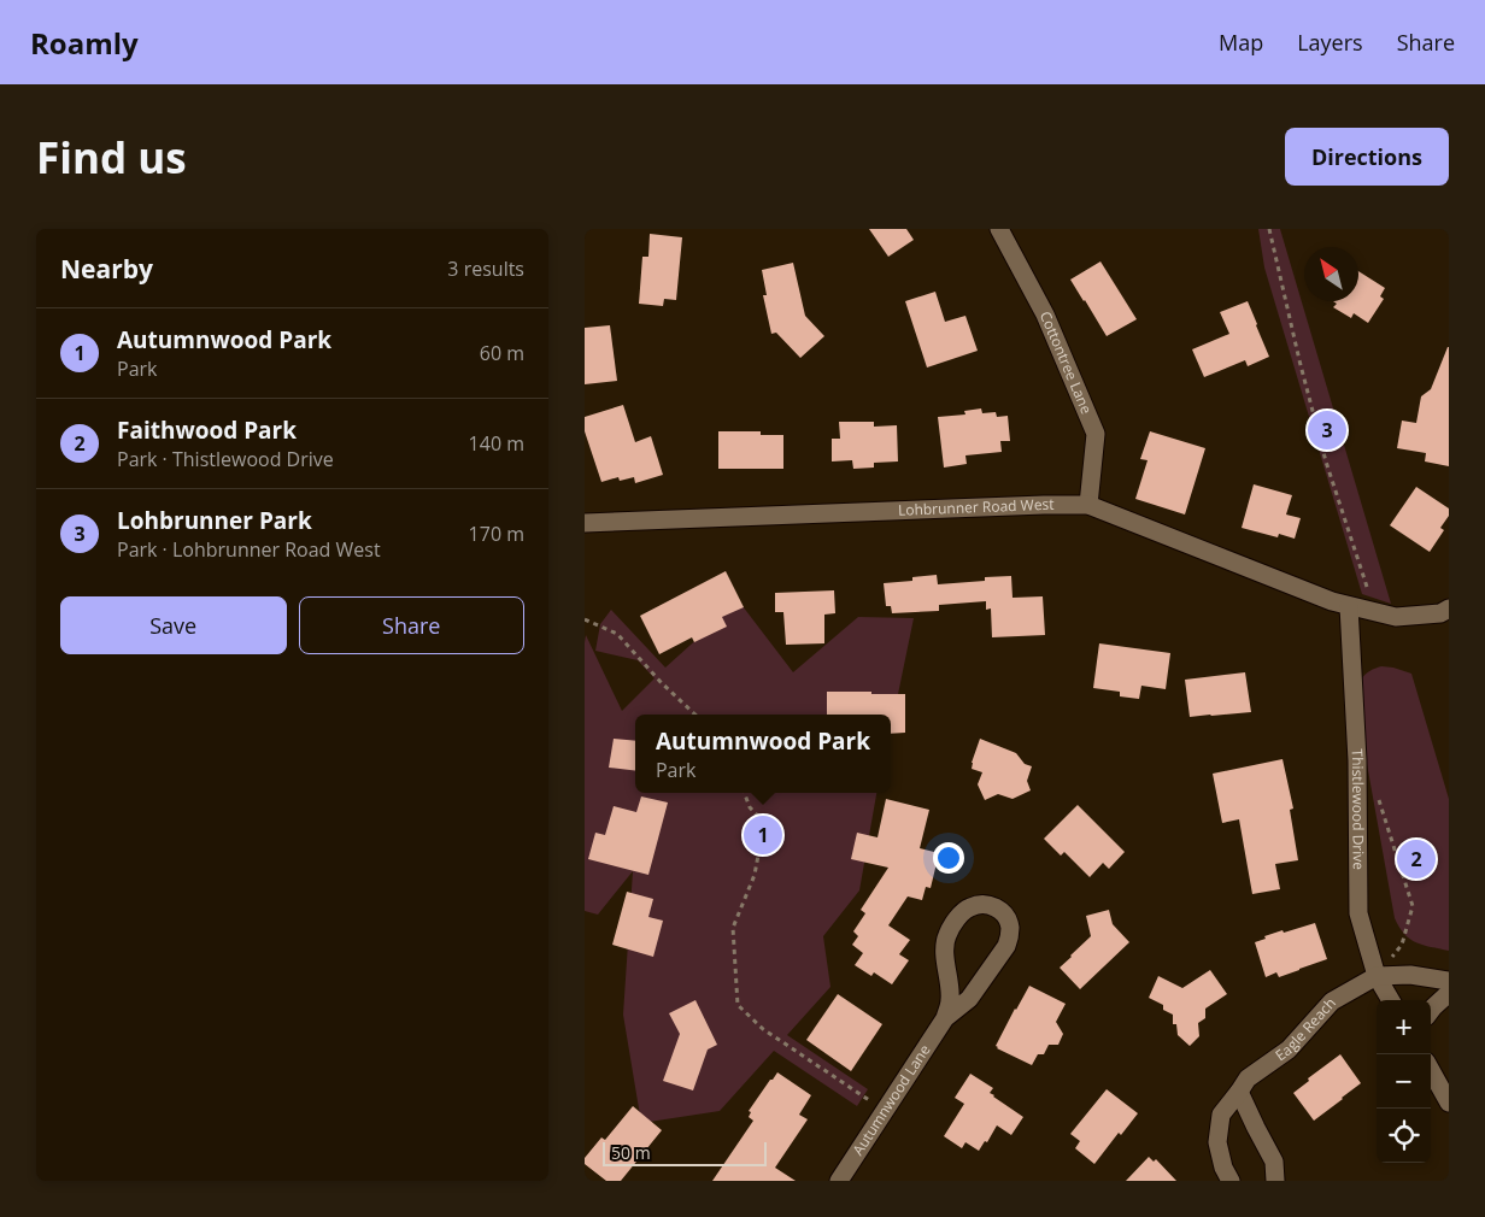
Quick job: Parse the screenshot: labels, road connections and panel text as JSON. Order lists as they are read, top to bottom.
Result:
{
  "streets": {
    "street": [
      "Cottontree Lane",
      "Lohbrunner Road West",
      "Thistlewood Drive",
      "Eagle Reach",
      "Autumnwood Lane"
    ]
  },
  "crossings": [
    ["Cottontree Lane", "Lohbrunner Road West"],
    ["Lohbrunner Road West", "Thistlewood Drive"],
    ["Thistlewood Drive", "Eagle Reach"]
  ],
  "scale_bar": "50 m",
  "north": "top left",
  "page": {
    "header": "Roamly",
    "nav": ["Map", "Layers", "Share"],
    "buttons": [
      "Directions",
      ["Save", "Share"]
    ],
    "title": "Find us",
    "heading": ["Nearby", "3 results"],
    "list": [
      {
        "mark": "1",
        "name": "Autumnwood Park",
        "note": "Park",
        "value": "60 m"
      },
      {
        "mark": "2",
        "name": "Faithwood Park",
        "note": "Park · Thistlewood Drive",
        "value": "140 m"
      },
      {
        "mark": "3",
        "name": "Lohbrunner Park",
        "note": "Park · Lohbrunner Road West",
        "value": "170 m"
      }
    ],
    "pins": ["3", "1", "2"],
    "popup": ["Autumnwood Park", "Park"],
    "map_buttons": ["+", "−"],
    "scale": "50 m"
  }
}
